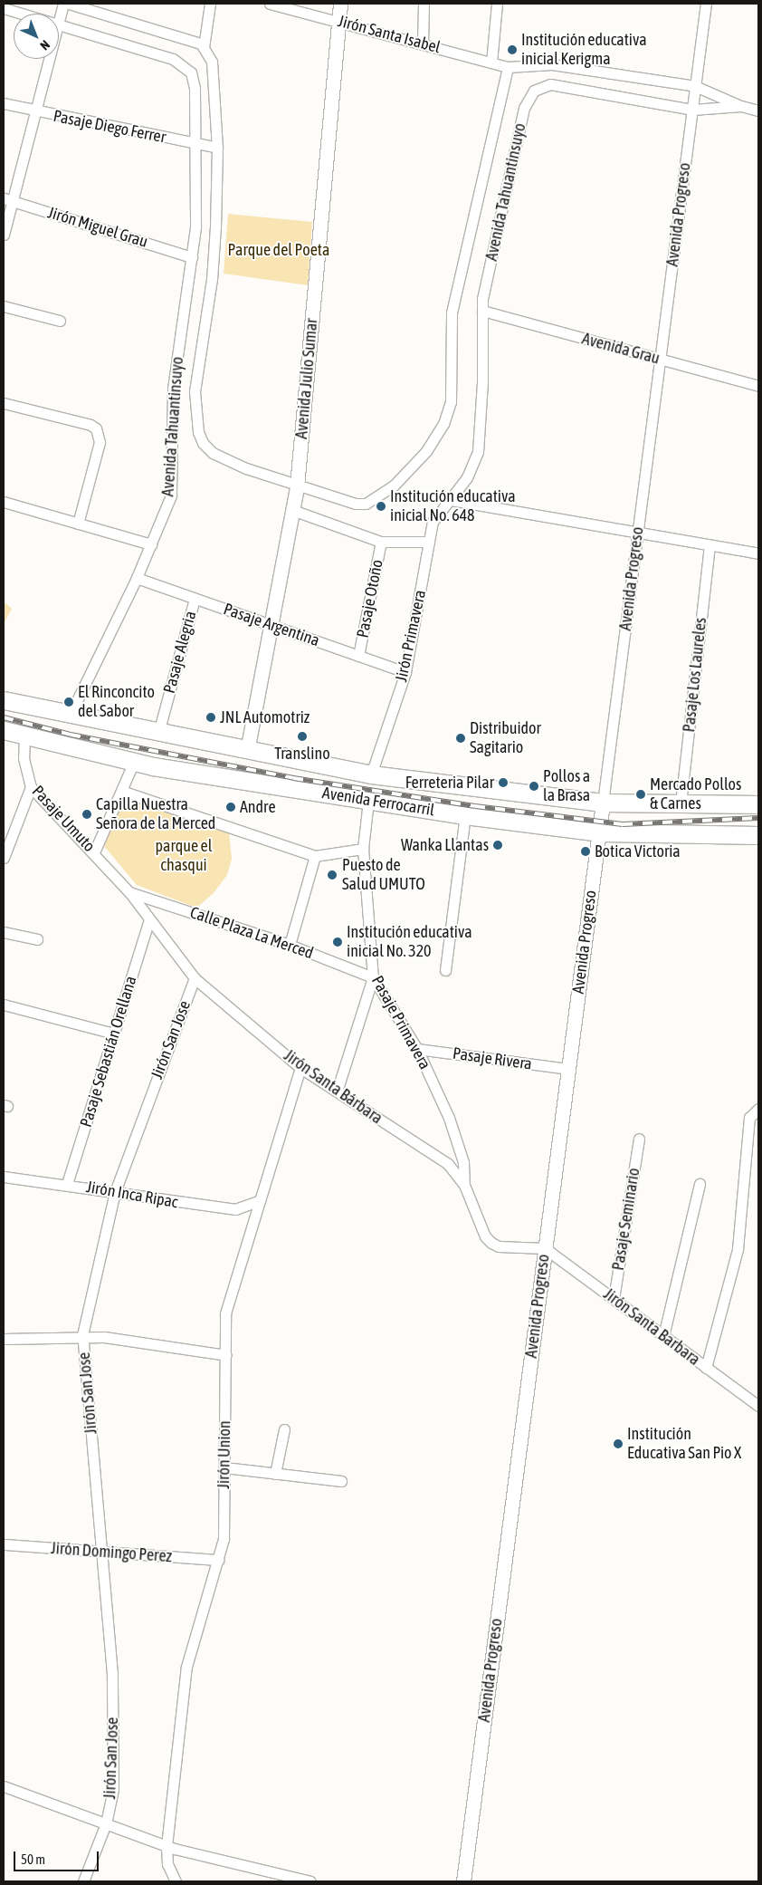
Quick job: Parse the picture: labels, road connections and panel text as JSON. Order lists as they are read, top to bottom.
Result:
{
  "streets": {
    "main road": ["Avenida Ferrocarril"],
    "street": [
      "Jirón Santa Isabel",
      "Pasaje Diego Ferrer",
      "Avenida Tahuantinsuyo",
      "Avenida Progreso",
      "Jirón Miguel Grau",
      "Avenida Grau",
      "Avenida Julio Sumar",
      "Pasaje Otoño",
      "Pasaje Argentina",
      "Jirón Primavera",
      "Pasaje Alegria",
      "Pasaje Los Laureles",
      "Pasaje Umuto",
      "Calle Plaza La Merced",
      "Pasaje Primavera",
      "Jirón San Jose",
      "Pasaje Sebastián Orellana",
      "Pasaje Rivera",
      "Jirón Santa Bárbara",
      "Jirón Inca Ripac",
      "Pasaje Seminario",
      "Jirón Santa Barbara",
      "Jirón Union",
      "Jirón Domingo Perez"
    ]
  },
  "crossings": [
    ["Jirón Santa Isabel", "Avenida Tahuantinsuyo"],
    ["Jirón Santa Isabel", "Avenida Julio Sumar"],
    ["Pasaje Diego Ferrer", "Avenida Tahuantinsuyo"],
    ["Avenida Tahuantinsuyo", "Avenida Progreso"],
    ["Avenida Tahuantinsuyo", "Jirón Miguel Grau"],
    ["Avenida Tahuantinsuyo", "Avenida Grau"],
    ["Avenida Tahuantinsuyo", "Pasaje Argentina"],
    ["Avenida Tahuantinsuyo", "Jirón Primavera"],
    ["Avenida Tahuantinsuyo", "Avenida Ferrocarril"],
    ["Avenida Progreso", "Avenida Grau"],
    ["Avenida Progreso", "Avenida Ferrocarril"],
    ["Avenida Progreso", "Pasaje Rivera"],
    ["Avenida Progreso", "Jirón Santa Bárbara"],
    ["Avenida Progreso", "Jirón Santa Barbara"],
    ["Avenida Julio Sumar", "Pasaje Argentina"],
    ["Avenida Julio Sumar", "Avenida Ferrocarril"],
    ["Pasaje Otoño", "Pasaje Argentina"],
    ["Pasaje Argentina", "Jirón Primavera"],
    ["Pasaje Argentina", "Pasaje Alegria"],
    ["Jirón Primavera", "Avenida Ferrocarril"],
    ["Pasaje Alegria", "Avenida Ferrocarril"],
    ["Pasaje Los Laureles", "Avenida Ferrocarril"],
    ["Avenida Ferrocarril", "Pasaje Umuto"],
    ["Avenida Ferrocarril", "Pasaje Primavera"],
    ["Pasaje Umuto", "Calle Plaza La Merced"],
    ["Pasaje Umuto", "Jirón Santa Bárbara"],
    ["Calle Plaza La Merced", "Pasaje Primavera"],
    ["Calle Plaza La Merced", "Jirón Santa Bárbara"],
    ["Pasaje Primavera", "Pasaje Rivera"],
    ["Pasaje Primavera", "Jirón Santa Bárbara"],
    ["Jirón San Jose", "Jirón Santa Bárbara"],
    ["Jirón San Jose", "Jirón Inca Ripac"],
    ["Jirón San Jose", "Jirón Domingo Perez"],
    ["Pasaje Sebastián Orellana", "Jirón Santa Bárbara"],
    ["Pasaje Sebastián Orellana", "Jirón Inca Ripac"],
    ["Jirón Santa Bárbara", "Jirón Santa Barbara"],
    ["Jirón Santa Bárbara", "Jirón Union"],
    ["Jirón Inca Ripac", "Jirón Union"],
    ["Pasaje Seminario", "Jirón Santa Barbara"],
    ["Jirón Union", "Jirón Domingo Perez"]
  ],
  "parks": ["Parque del Poeta", "parque el chasqui"],
  "places": [
    "Institución educativa inicial Kerigma",
    "Institución educativa inicial No. 648",
    "El Rinconcito del Sabor",
    "JNL Automotriz",
    "Translino",
    "Distribuidor Sagitario",
    "Ferreteria Pilar",
    "Pollos a la Brasa",
    "Mercado Pollos & Carnes",
    "Andre",
    "Capilla Nuestra Señora de la Merced",
    "Wanka Llantas",
    "Botica Victoria",
    "Puesto de Salud UMUTO",
    "Institución educativa inicial No. 320",
    "Institución Educativa San Pio X"
  ],
  "scale_bar": "50 m",
  "north": "bottom right"
}
